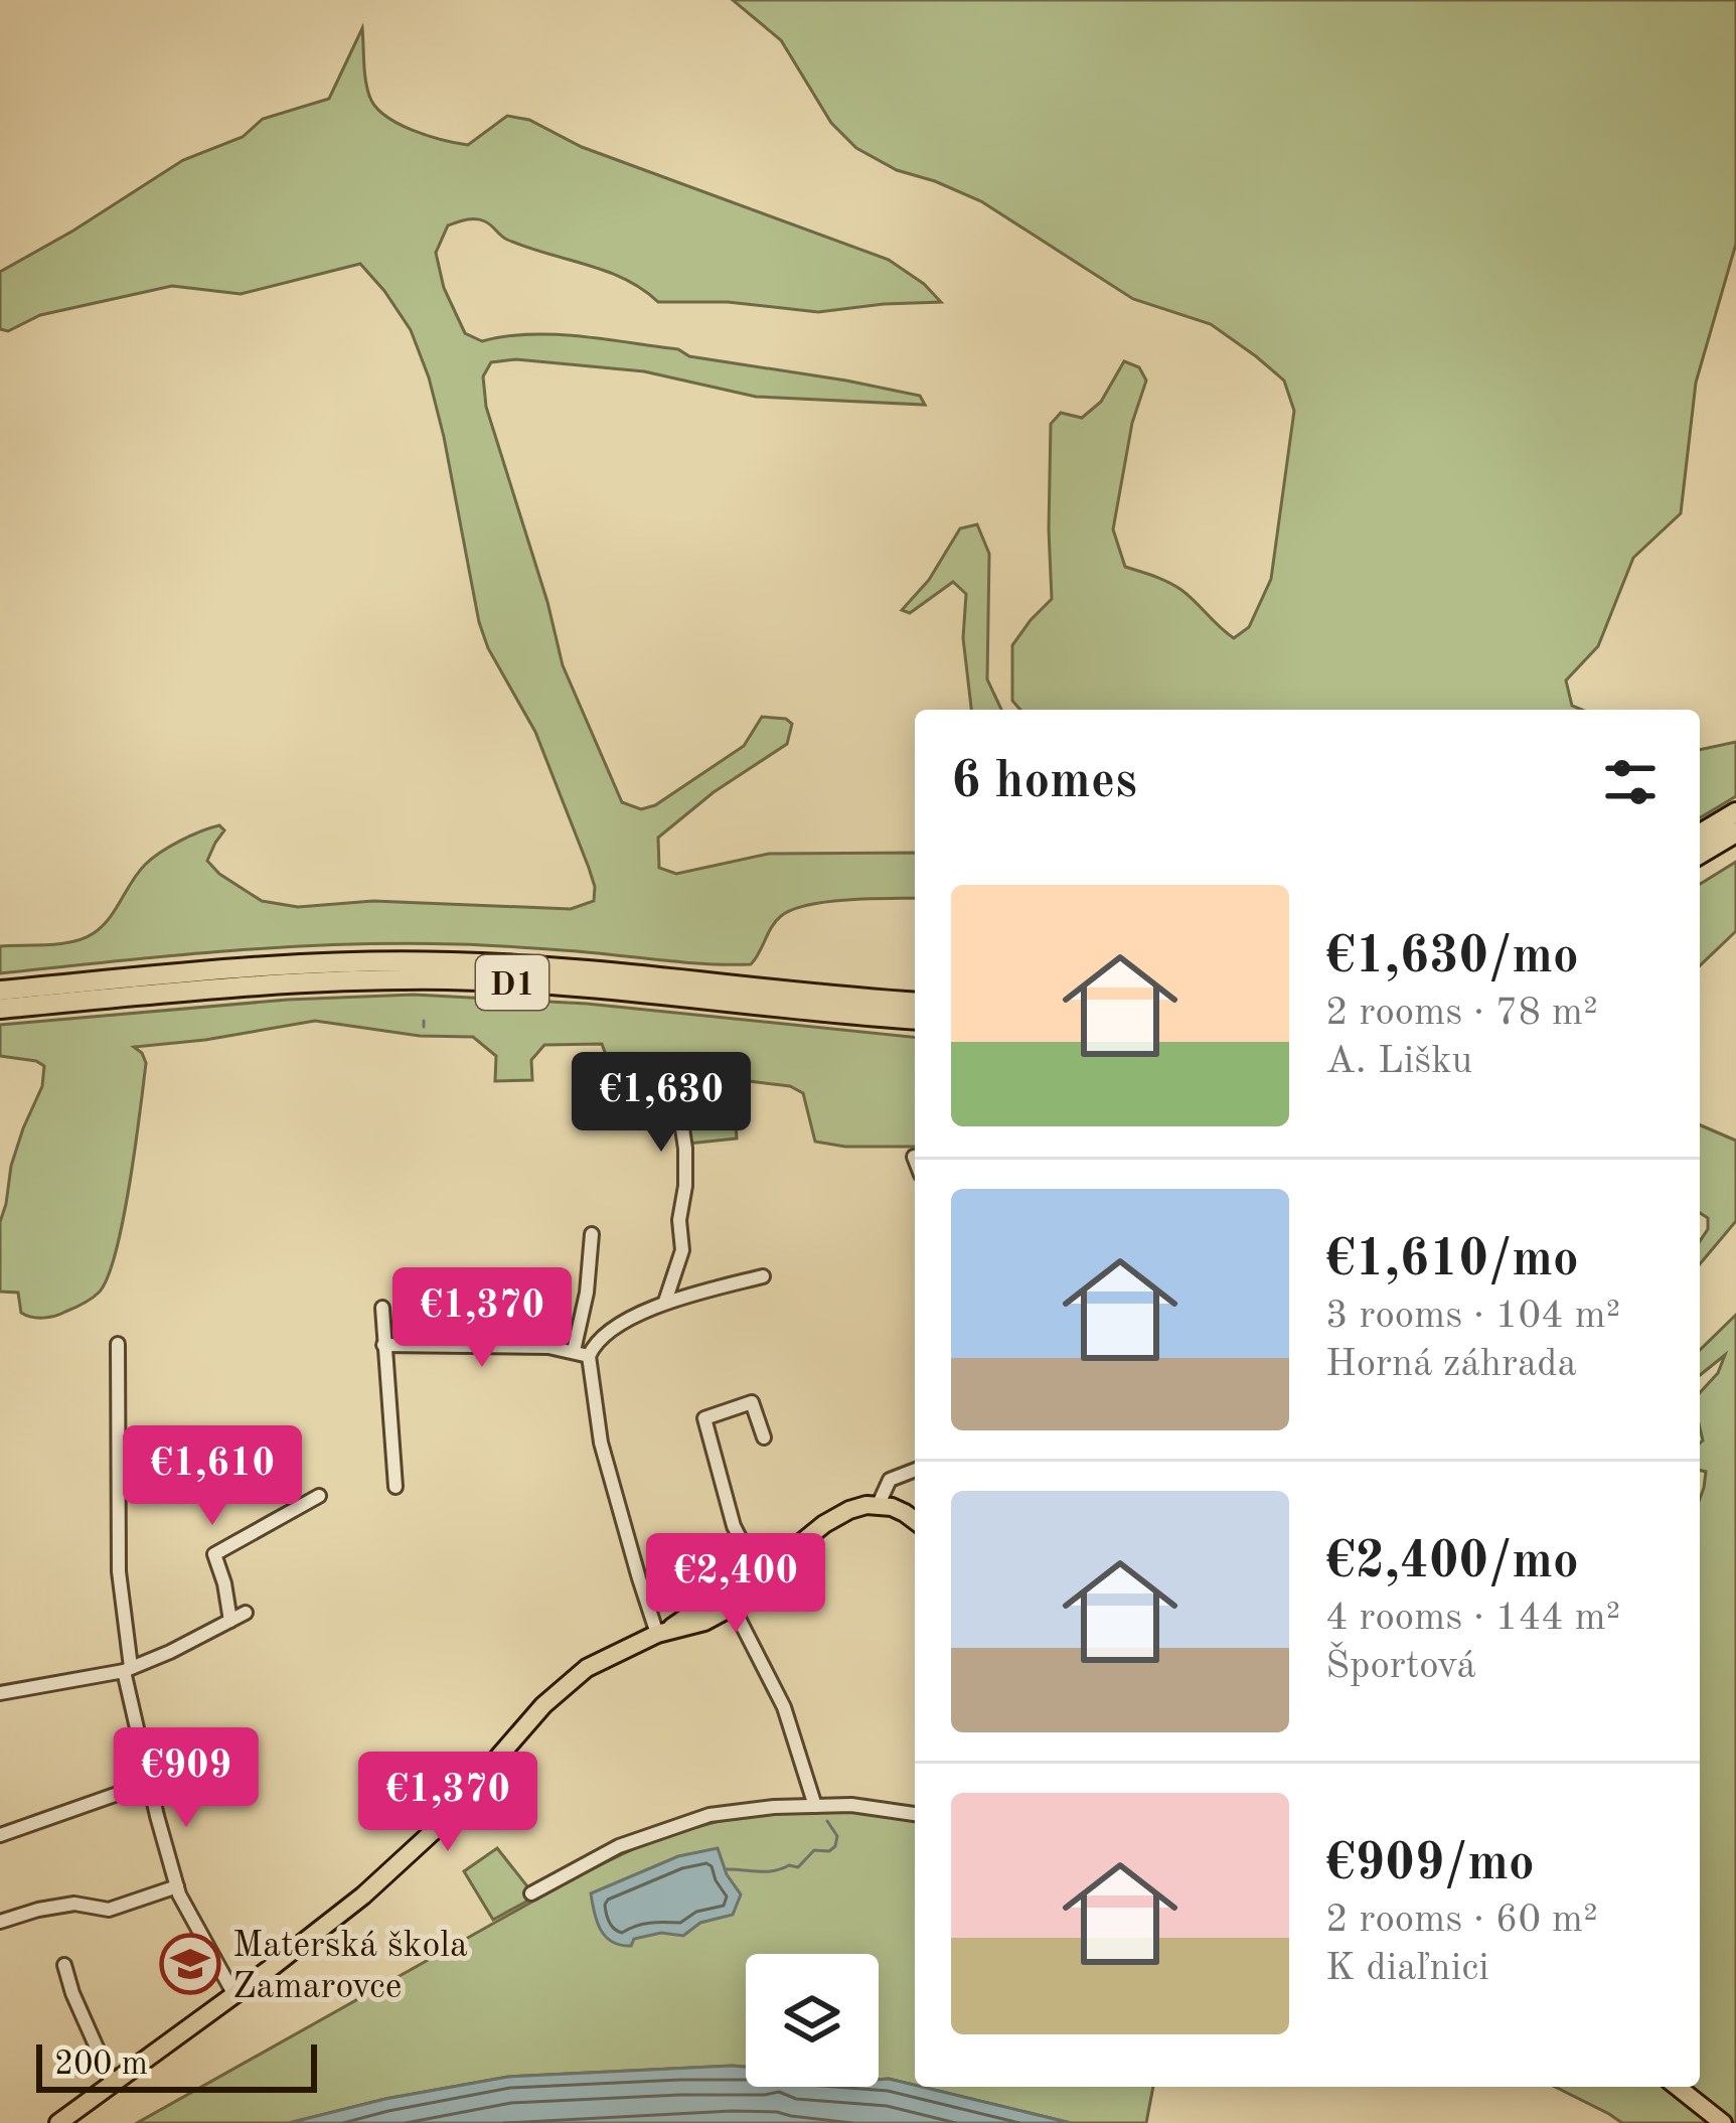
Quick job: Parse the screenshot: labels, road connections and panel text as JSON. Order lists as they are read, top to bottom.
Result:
{
  "streets": {
    "highway": ["D1"]
  },
  "places": {
    "school or university": ["Materská škola Zamarovce"]
  },
  "scale_bar": "200 m",
  "page": {
    "heading": "6 homes",
    "list": [
      {
        "name": "€1,630/mo",
        "note": "2 rooms · 78 m² · A. Lišku"
      },
      {
        "name": "€1,610/mo",
        "note": "3 rooms · 104 m² · Horná záhrada"
      },
      {
        "name": "€2,400/mo",
        "note": "4 rooms · 144 m² · Športová"
      },
      {
        "name": "€909/mo",
        "note": "2 rooms · 60 m² · K diaľnici"
      }
    ],
    "price": [
      "€1,630",
      "€1,370",
      "€1,610",
      "€2,400",
      "€909",
      "€1,370"
    ],
    "scale": "200 m"
  }
}
